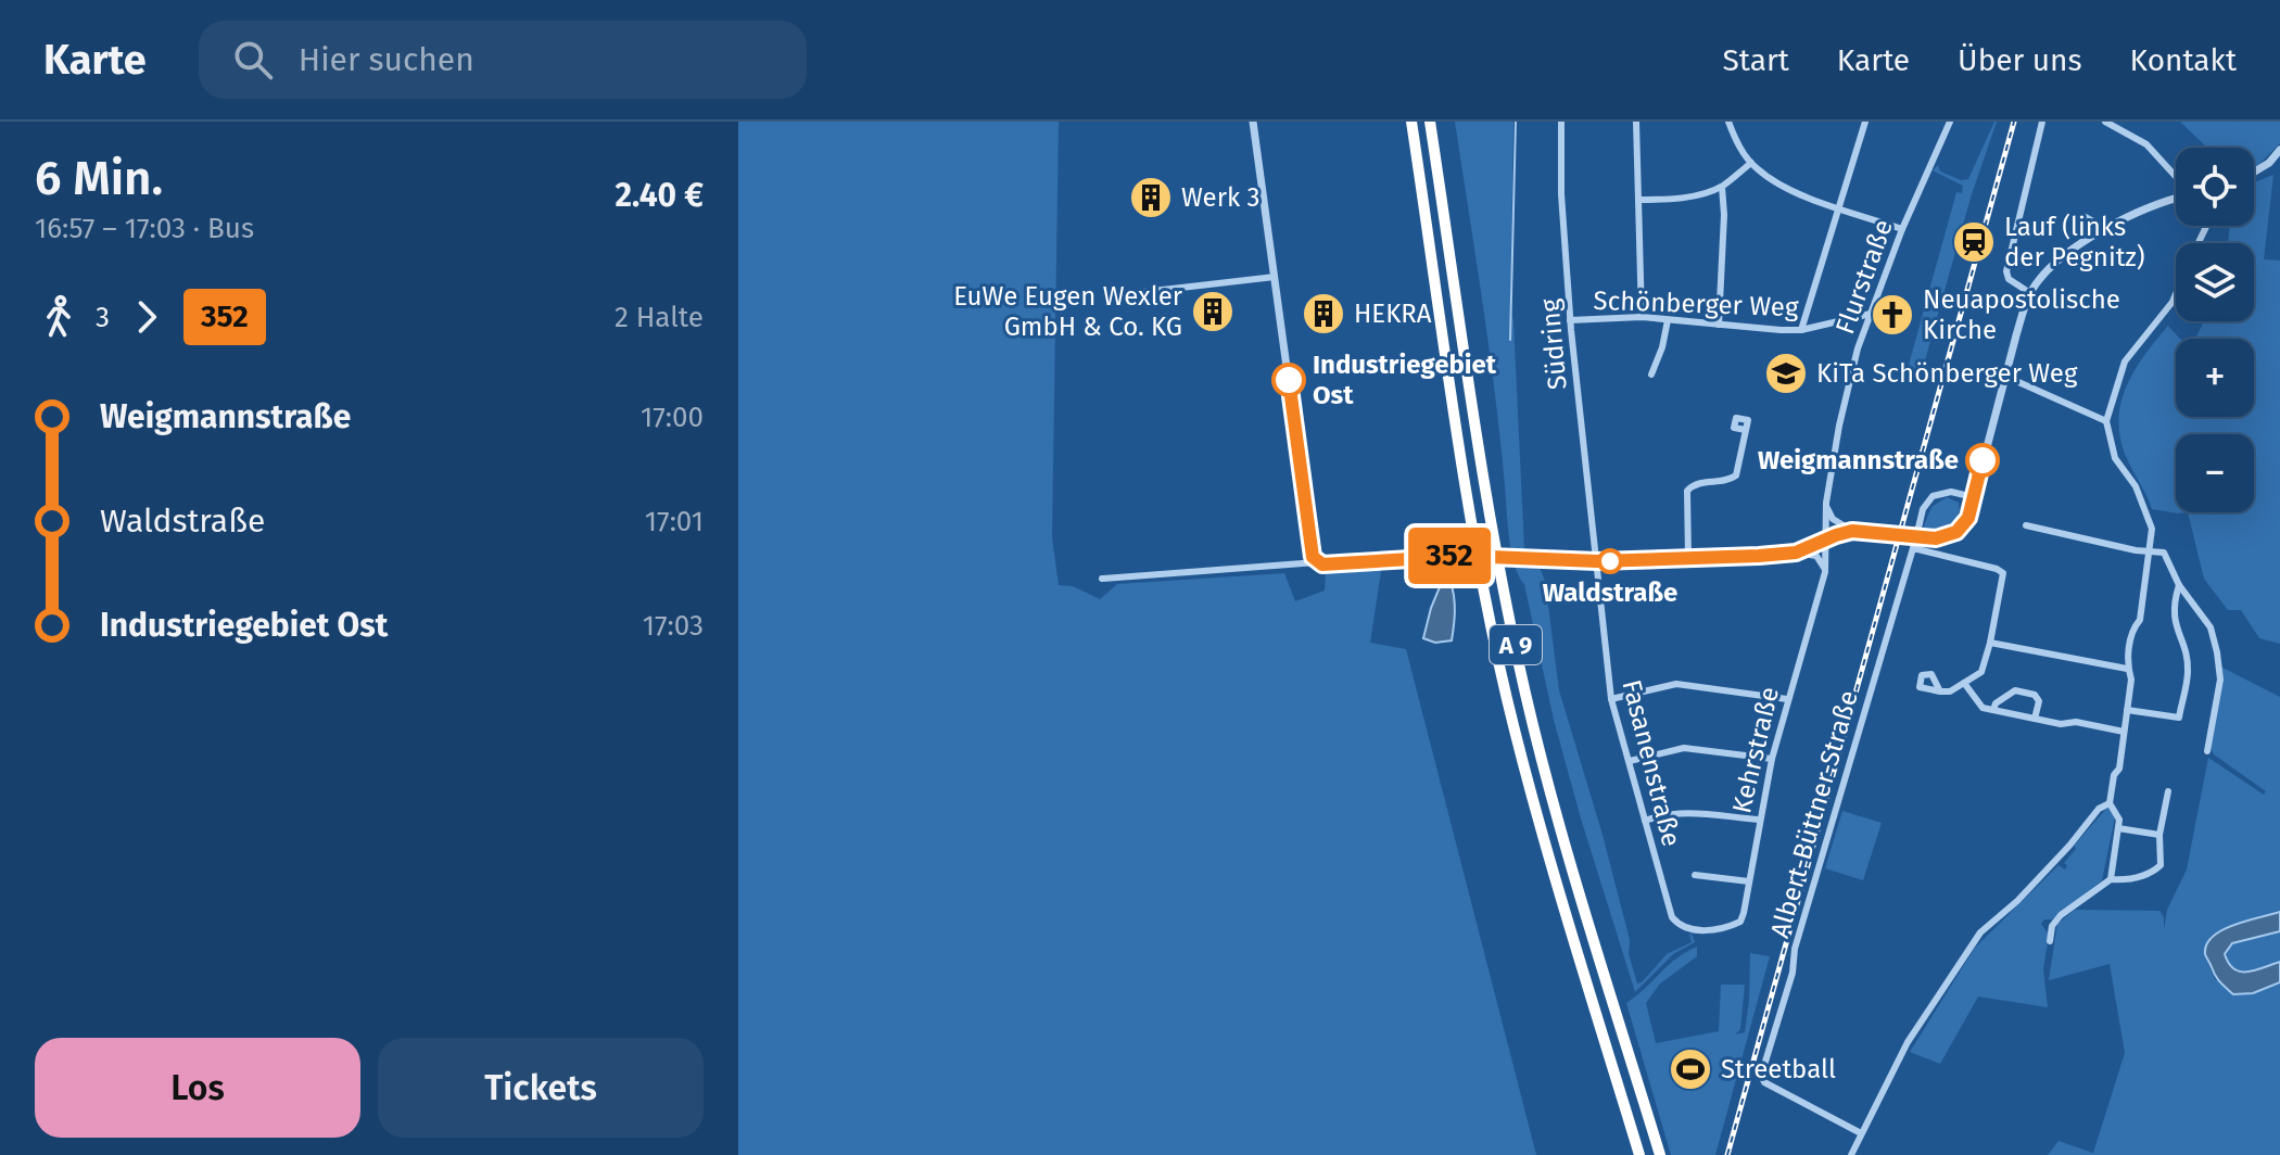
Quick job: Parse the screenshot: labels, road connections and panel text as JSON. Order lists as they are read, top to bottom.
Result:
{
  "streets": {
    "highway": ["A 9"],
    "street": [
      "Flurstraße",
      "Schönberger Weg",
      "Südring",
      "Kehrstraße",
      "Fasanenstraße",
      "Albert-Büttner-Straße"
    ]
  },
  "crossings": [
    ["Flurstraße", "Schönberger Weg"],
    ["Flurstraße", "Kehrstraße"],
    ["Schönberger Weg", "Südring"],
    ["Südring", "Fasanenstraße"],
    ["Kehrstraße", "Fasanenstraße"]
  ],
  "places": {
    "building": ["Werk 3", "EuWe Eugen Wexler GmbH & Co. KG", "HEKRA"],
    "station": ["Lauf (links der Pegnitz)"],
    "church": ["Neuapostolische Kirche"],
    "school or university": ["KiTa Schönberger Weg"],
    "other": ["Industriegebiet Ost", "Weigmannstraße", "Waldstraße"],
    "sports": ["Streetball"]
  },
  "lines": ["bus line 352"],
  "page": {
    "header": "Karte",
    "search": "Hier suchen",
    "nav": [
      "Start",
      "Karte",
      "Über uns",
      "Kontakt"
    ],
    "heading": ["6 Min.", "16:57 – 17:03 · Bus", "2.40 €"],
    "on_map": "352",
    "map_buttons": ["+", "−"],
    "legs": ["3", "352", "2 Halte"],
    "list": [
      {
        "name": "Weigmannstraße",
        "value": "17:00"
      },
      {
        "name": "Waldstraße",
        "value": "17:01"
      },
      {
        "name": "Industriegebiet Ost",
        "value": "17:03"
      }
    ],
    "buttons": ["Los", "Tickets"]
  }
}
